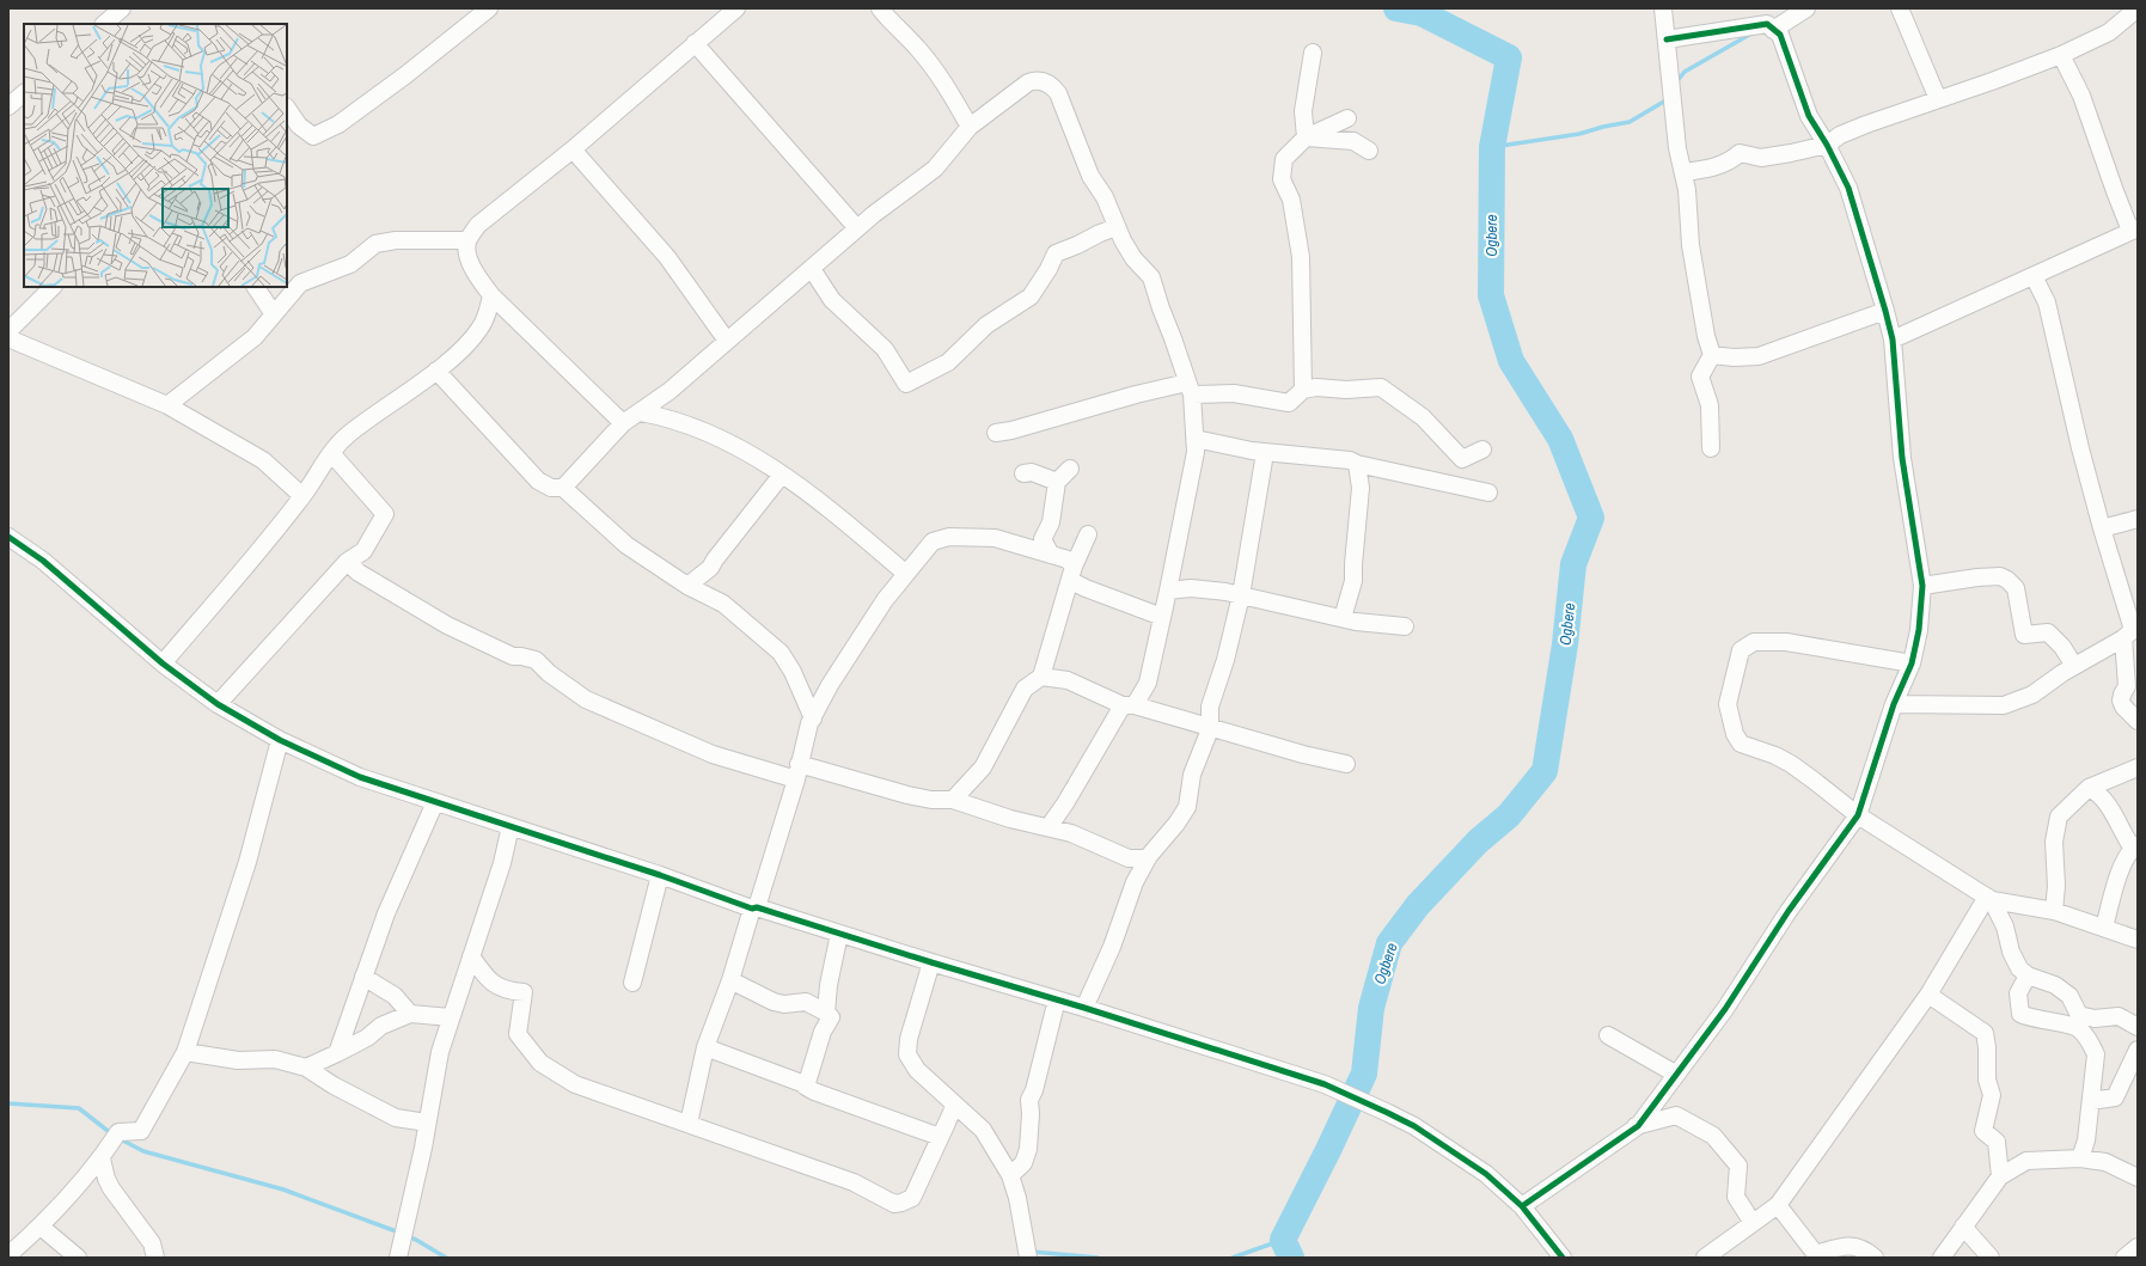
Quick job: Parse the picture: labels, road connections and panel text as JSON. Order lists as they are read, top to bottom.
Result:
{
  "water": ["Ogbere"]
}
